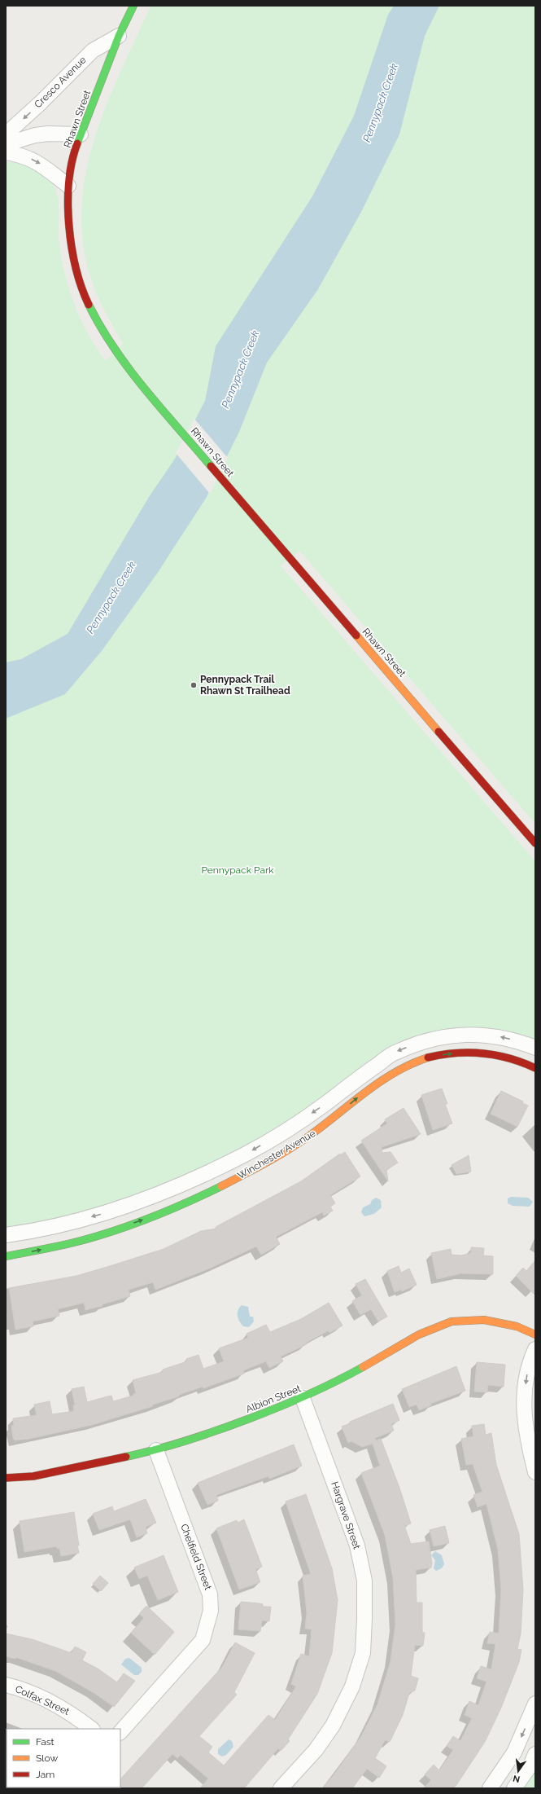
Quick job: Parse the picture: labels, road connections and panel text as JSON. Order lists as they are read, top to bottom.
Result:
{
  "streets": {
    "street": [
      "Cresco Avenue",
      "Rhawn Street",
      "Winchester Avenue",
      "Albion Street",
      "Hargrave Street",
      "Chelfield Street",
      "Colfax Street"
    ]
  },
  "crossings": [
    ["Cresco Avenue", "Rhawn Street"],
    ["Albion Street", "Hargrave Street"],
    ["Albion Street", "Chelfield Street"]
  ],
  "one_way": ["Cresco Avenue"],
  "water": ["Pennypack Creek"],
  "parks": ["Pennypack Park"],
  "places": ["Pennypack Trail Rhawn St Trailhead"],
  "legend": ["Fast", "Slow", "Jam"],
  "north": "bottom"
}
